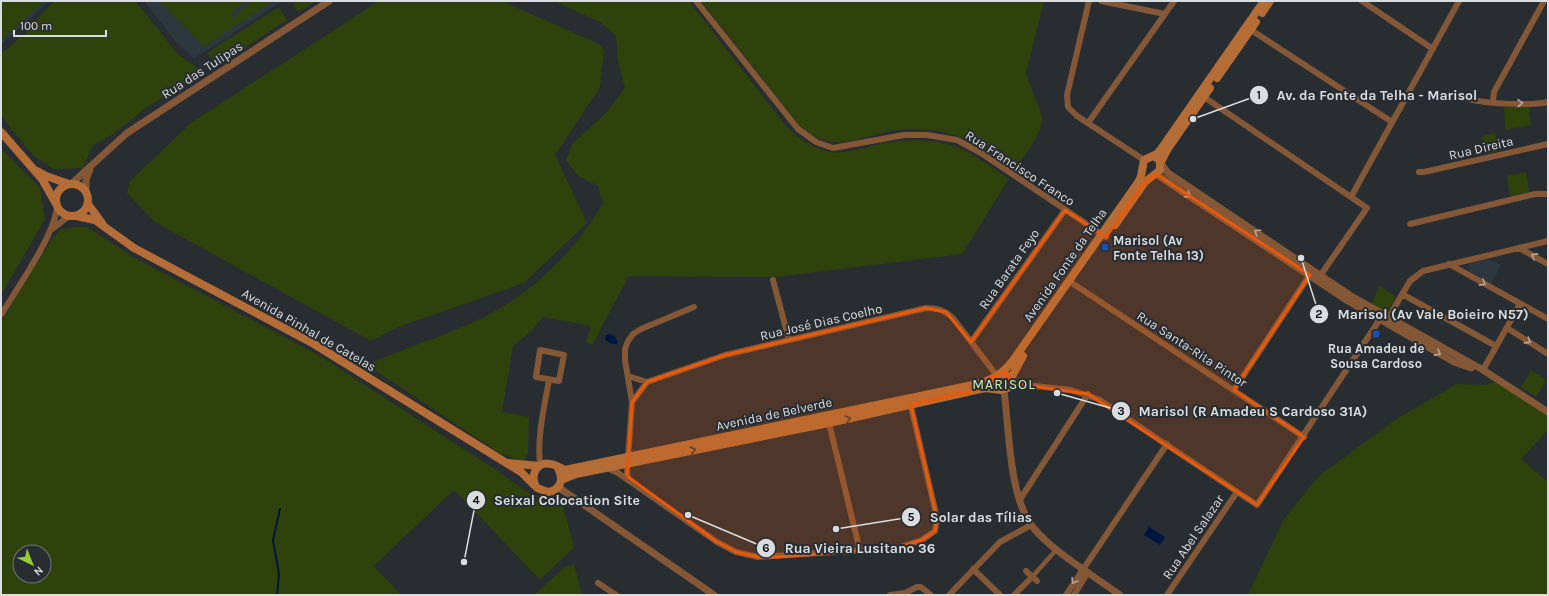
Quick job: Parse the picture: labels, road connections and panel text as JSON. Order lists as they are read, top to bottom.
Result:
{
  "streets": {
    "main road": ["Avenida Fonte da Telha", "Avenida Pinhal de Catelas", "Avenida de Belverde"],
    "street": [
      "Rua das Tulipas",
      "Rua Direita",
      "Rua Francisco Franco",
      "Rua Barata Feyo",
      "Rua José Dias Coelho",
      "Rua Santa-Rita Pintor",
      "Rua Abel Salazar"
    ]
  },
  "crossings": [
    ["Rua Francisco Franco", "Avenida Fonte da Telha"],
    ["Rua Francisco Franco", "Rua Barata Feyo"],
    ["Avenida Fonte da Telha", "Rua José Dias Coelho"],
    ["Avenida Fonte da Telha", "Rua Santa-Rita Pintor"],
    ["Avenida Fonte da Telha", "Avenida de Belverde"],
    ["Rua Barata Feyo", "Rua José Dias Coelho"],
    ["Rua José Dias Coelho", "Avenida de Belverde"],
    ["Avenida Pinhal de Catelas", "Avenida de Belverde"]
  ],
  "districts": ["MARISOL"],
  "places": {
    "other": [
      "Av. da Fonte da Telha - Marisol",
      "Marisol (Av Vale Boieiro N57)",
      "Marisol (R Amadeu S Cardoso 31A)",
      "Rua Vieira Lusitano 36",
      "Solar das Tílias",
      "Seixal Colocation Site"
    ],
    "transit": ["Marisol (Av Fonte Telha 13)", "Rua Amadeu de Sousa Cardoso"]
  },
  "scale_bar": "100 m",
  "north": "bottom right"
}
